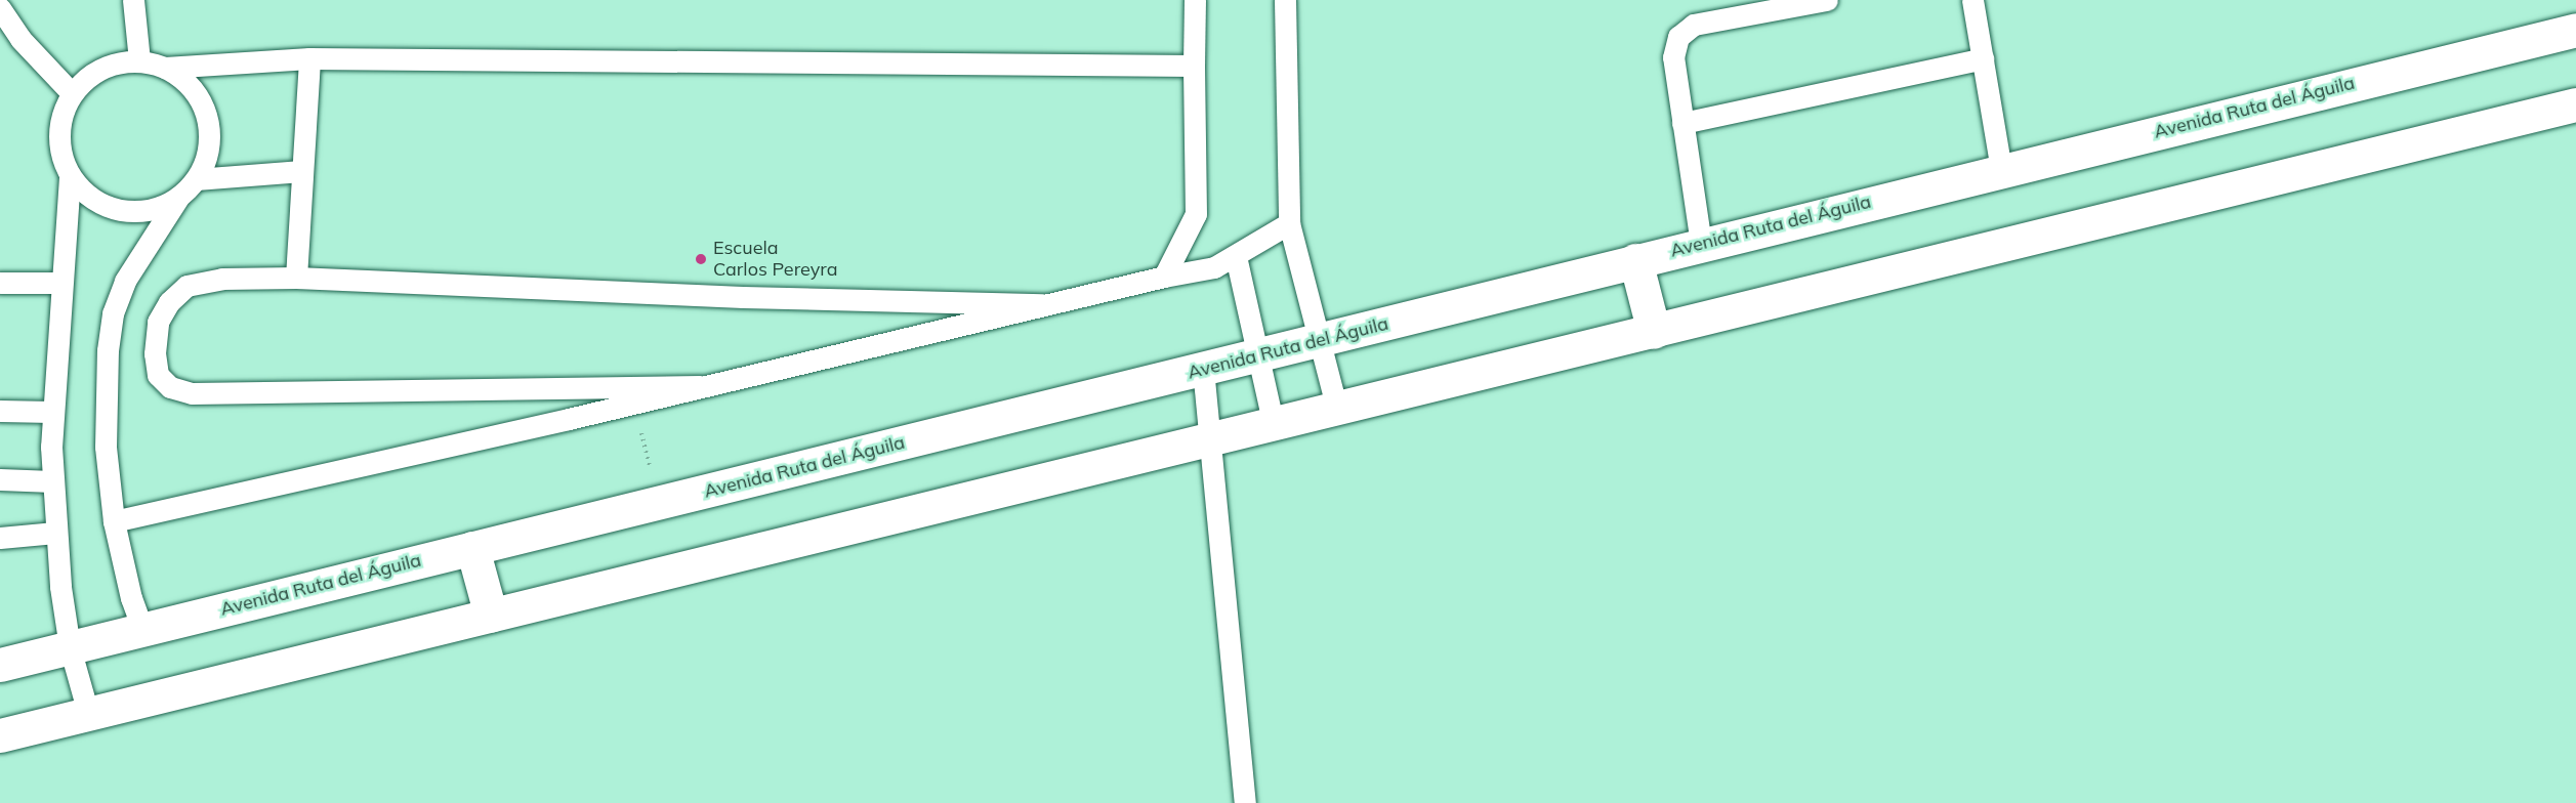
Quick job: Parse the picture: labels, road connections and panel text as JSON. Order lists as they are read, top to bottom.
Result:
{
  "streets": {
    "street": ["Avenida Ruta del Águila"]
  },
  "places": ["Escuela Carlos Pereyra"]
}
